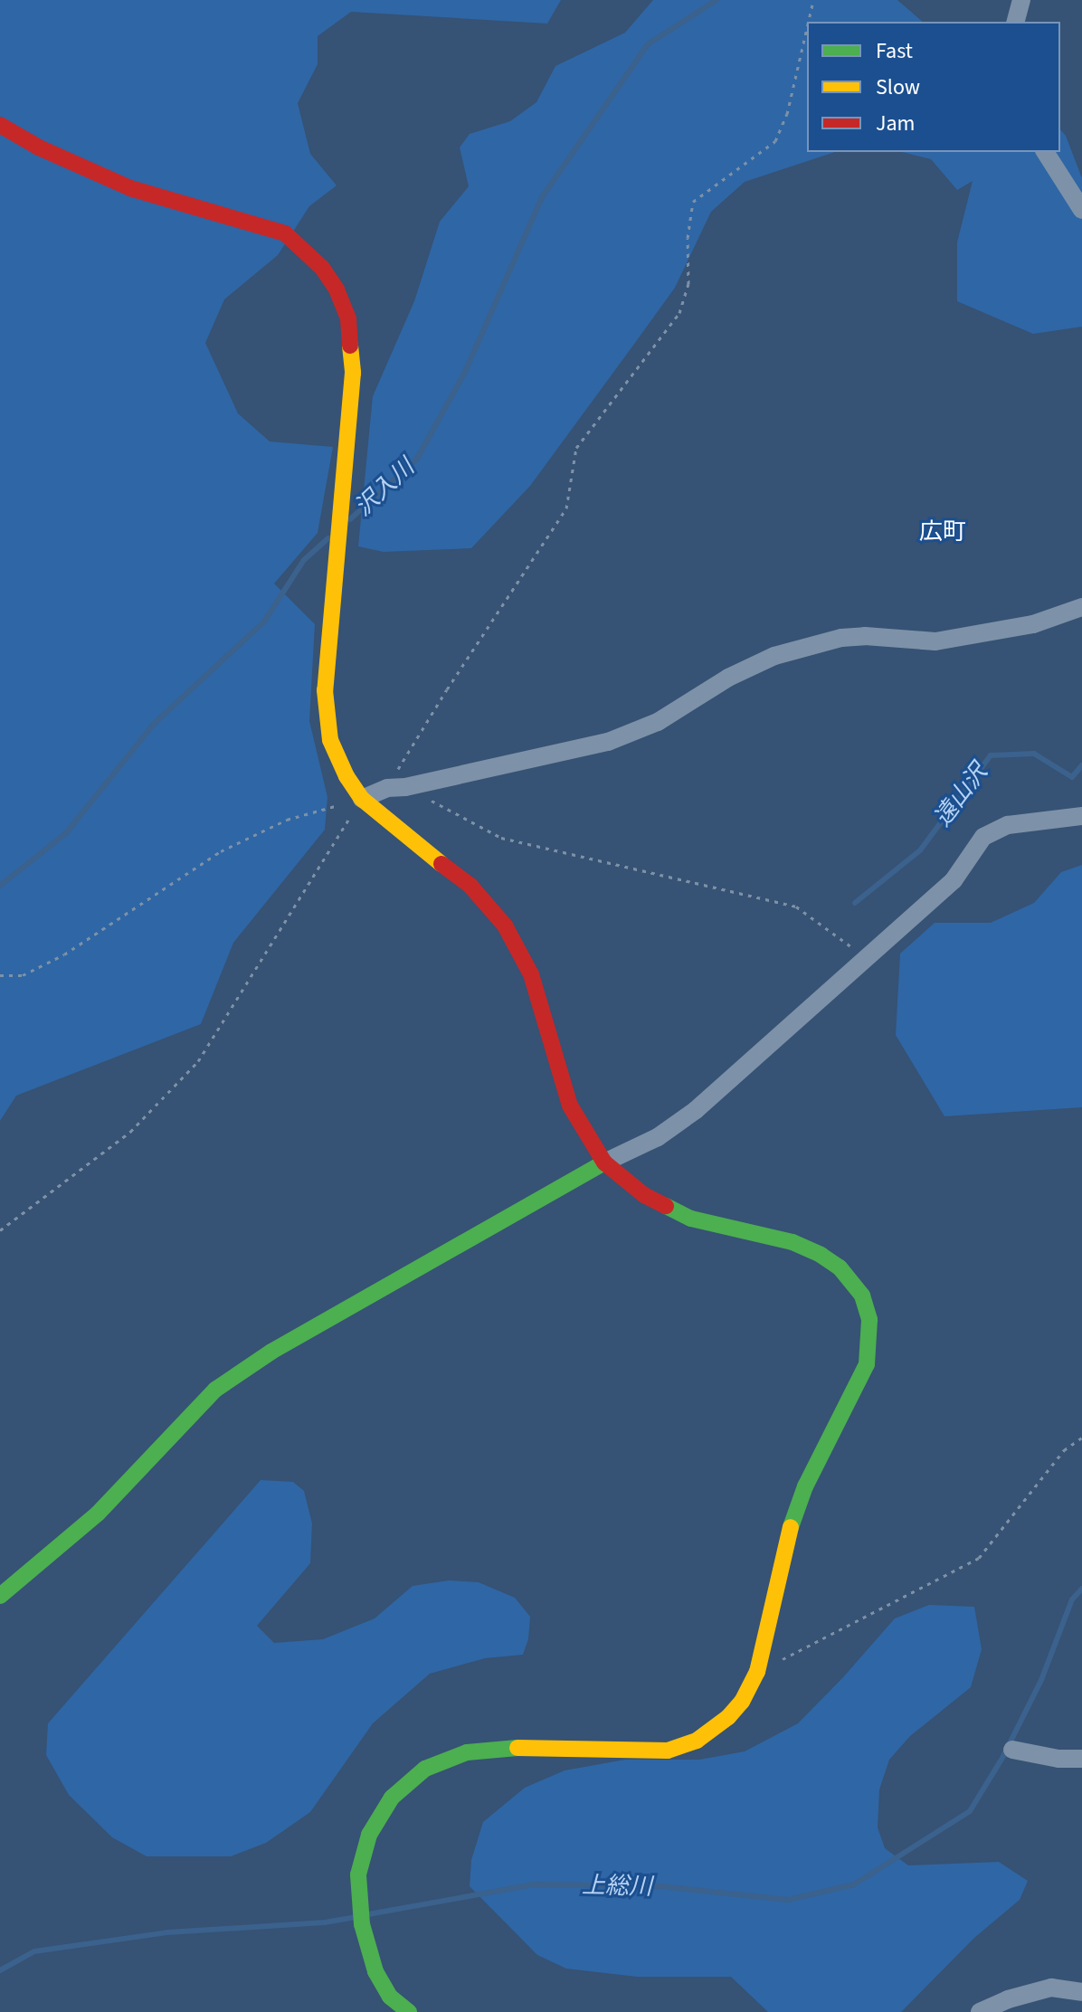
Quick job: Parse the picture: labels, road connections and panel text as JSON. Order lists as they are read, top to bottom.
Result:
{
  "districts": ["広町"],
  "water": ["沢入川", "遠山沢", "上総川"],
  "legend": ["Fast", "Slow", "Jam"]
}
